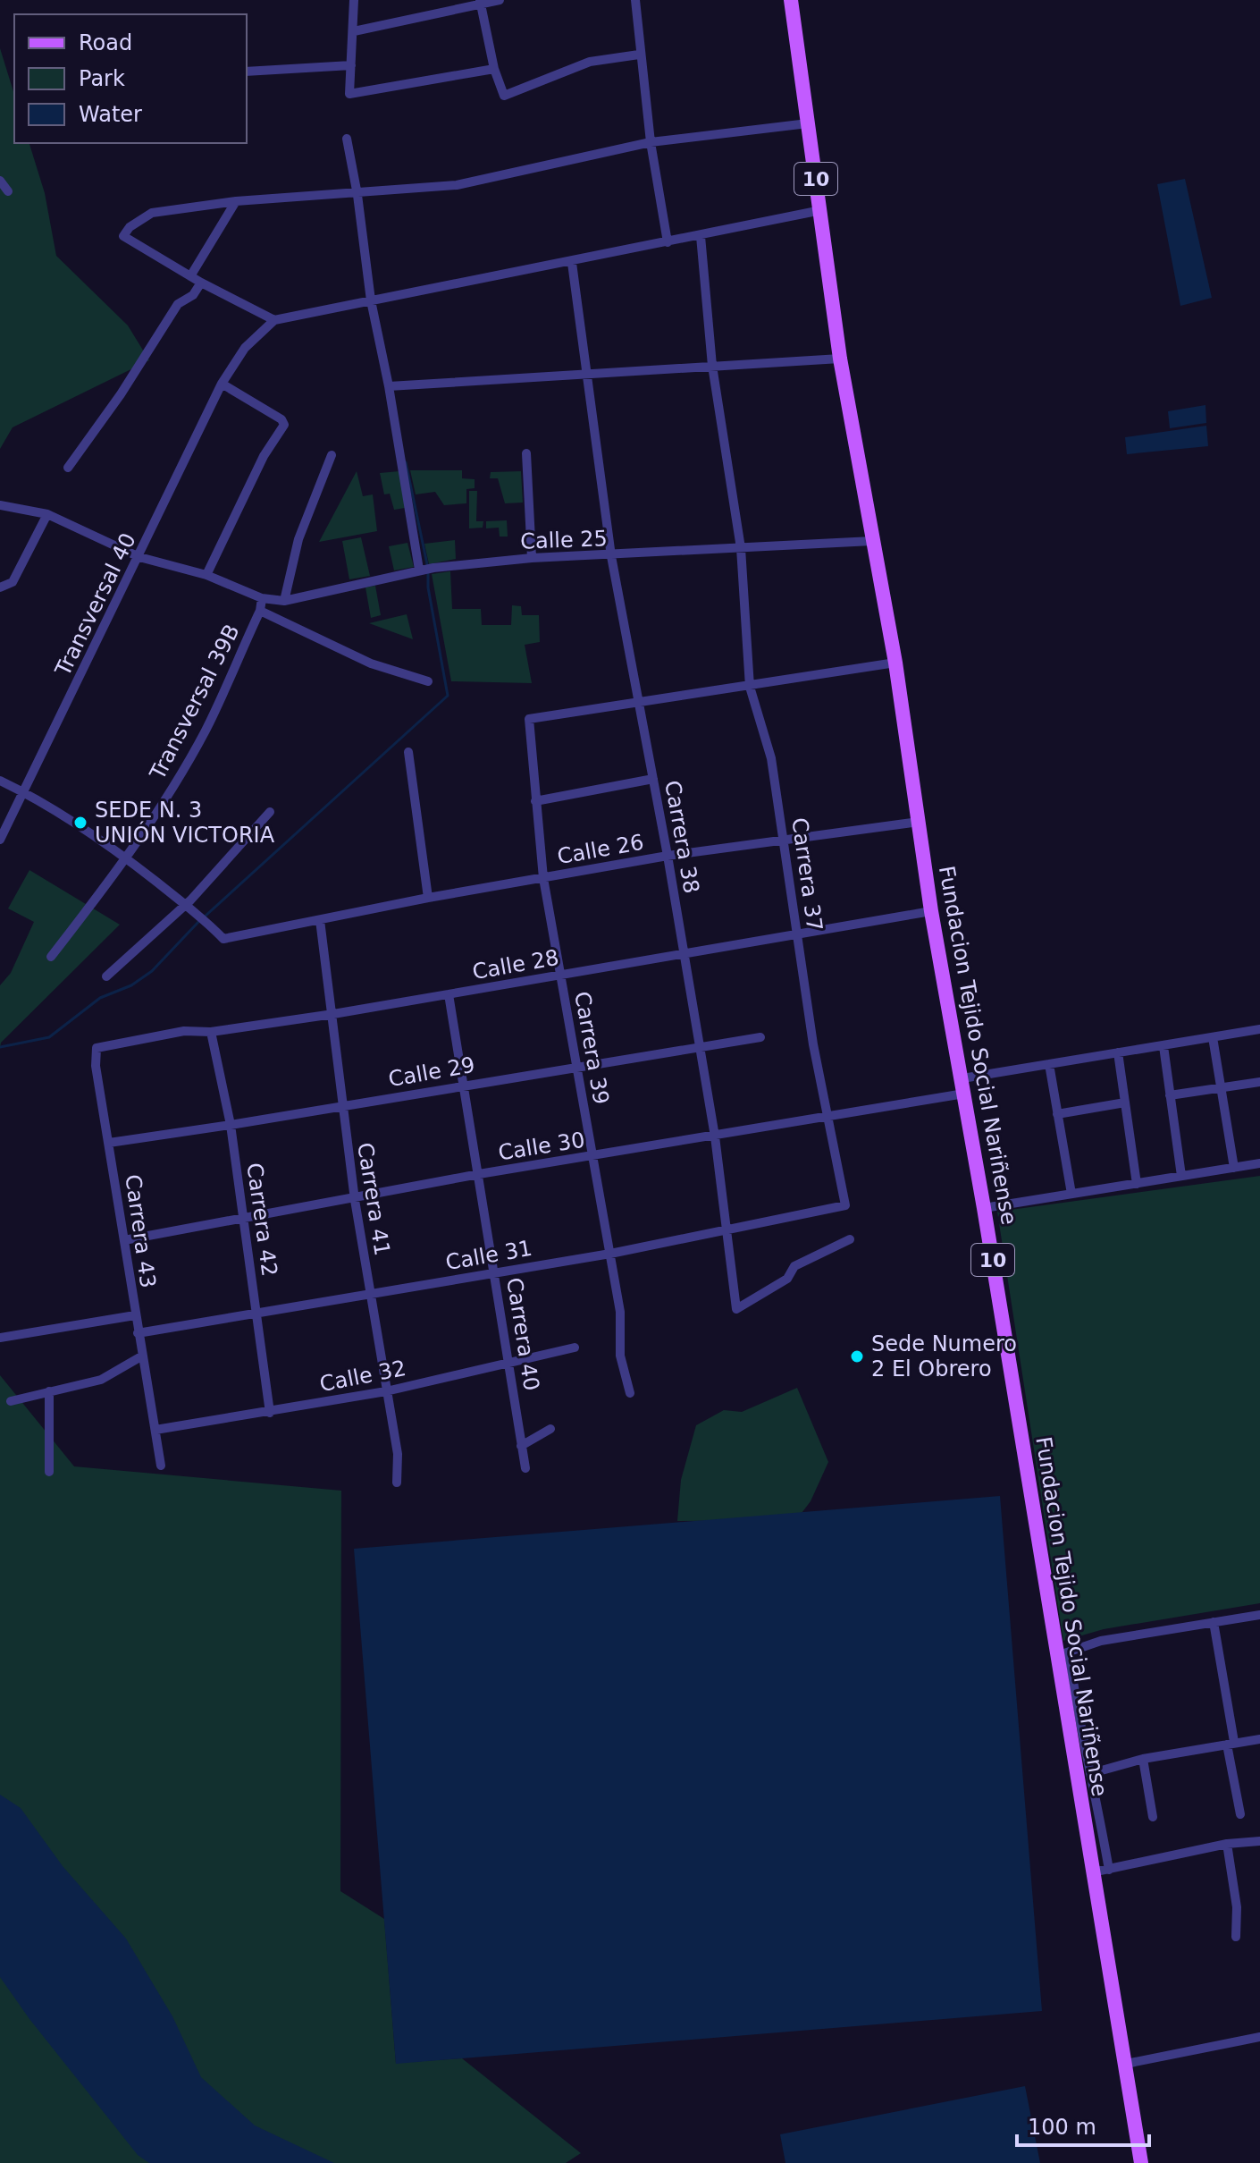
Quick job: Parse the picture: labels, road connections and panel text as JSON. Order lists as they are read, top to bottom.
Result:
{
  "streets": {
    "main road": ["10", "Fundacion Tejido Social Nariñense"],
    "street": [
      "Calle 25",
      "Transversal 40",
      "Transversal 39B",
      "Carrera 38",
      "Calle 26",
      "Carrera 37",
      "Calle 28",
      "Carrera 39",
      "Calle 29",
      "Calle 30",
      "Carrera 41",
      "Carrera 42",
      "Carrera 43",
      "Calle 31",
      "Carrera 40",
      "Calle 32"
    ]
  },
  "crossings": [
    ["10", "Fundacion Tejido Social Nariñense"],
    ["Calle 25", "Transversal 40"],
    ["Calle 25", "Transversal 39B"],
    ["Calle 25", "Carrera 38"],
    ["Calle 25", "Carrera 37"],
    ["Calle 25", "Fundacion Tejido Social Nariñense"],
    ["Carrera 38", "Calle 26"],
    ["Carrera 38", "Calle 28"],
    ["Carrera 38", "Carrera 39"],
    ["Carrera 38", "Calle 29"],
    ["Carrera 38", "Calle 30"],
    ["Carrera 38", "Calle 31"],
    ["Calle 26", "Carrera 37"],
    ["Calle 26", "Fundacion Tejido Social Nariñense"],
    ["Calle 26", "Carrera 39"],
    ["Calle 26", "Carrera 41"],
    ["Carrera 37", "Calle 28"],
    ["Carrera 37", "Calle 30"],
    ["Carrera 37", "Calle 31"],
    ["Calle 28", "Fundacion Tejido Social Nariñense"],
    ["Calle 28", "Carrera 39"],
    ["Calle 28", "Carrera 41"],
    ["Calle 28", "Carrera 42"],
    ["Calle 28", "Carrera 43"],
    ["Calle 28", "Carrera 40"],
    ["Fundacion Tejido Social Nariñense", "Calle 30"],
    ["Carrera 39", "Calle 29"],
    ["Carrera 39", "Calle 30"],
    ["Carrera 39", "Calle 31"],
    ["Calle 29", "Carrera 41"],
    ["Calle 29", "Carrera 42"],
    ["Calle 29", "Carrera 43"],
    ["Calle 29", "Carrera 40"],
    ["Calle 30", "Carrera 41"],
    ["Calle 30", "Carrera 42"],
    ["Calle 30", "Carrera 43"],
    ["Calle 30", "Carrera 40"],
    ["Carrera 41", "Calle 31"],
    ["Carrera 41", "Calle 32"],
    ["Carrera 42", "Calle 31"],
    ["Carrera 42", "Calle 32"],
    ["Carrera 43", "Calle 31"],
    ["Carrera 43", "Calle 32"],
    ["Calle 31", "Carrera 40"],
    ["Carrera 40", "Calle 32"]
  ],
  "places": ["SEDE N. 3 UNIÓN VICTORIA", "Sede Numero 2 El Obrero"],
  "legend": ["Road", "Park", "Water"],
  "scale_bar": "100 m"
}
